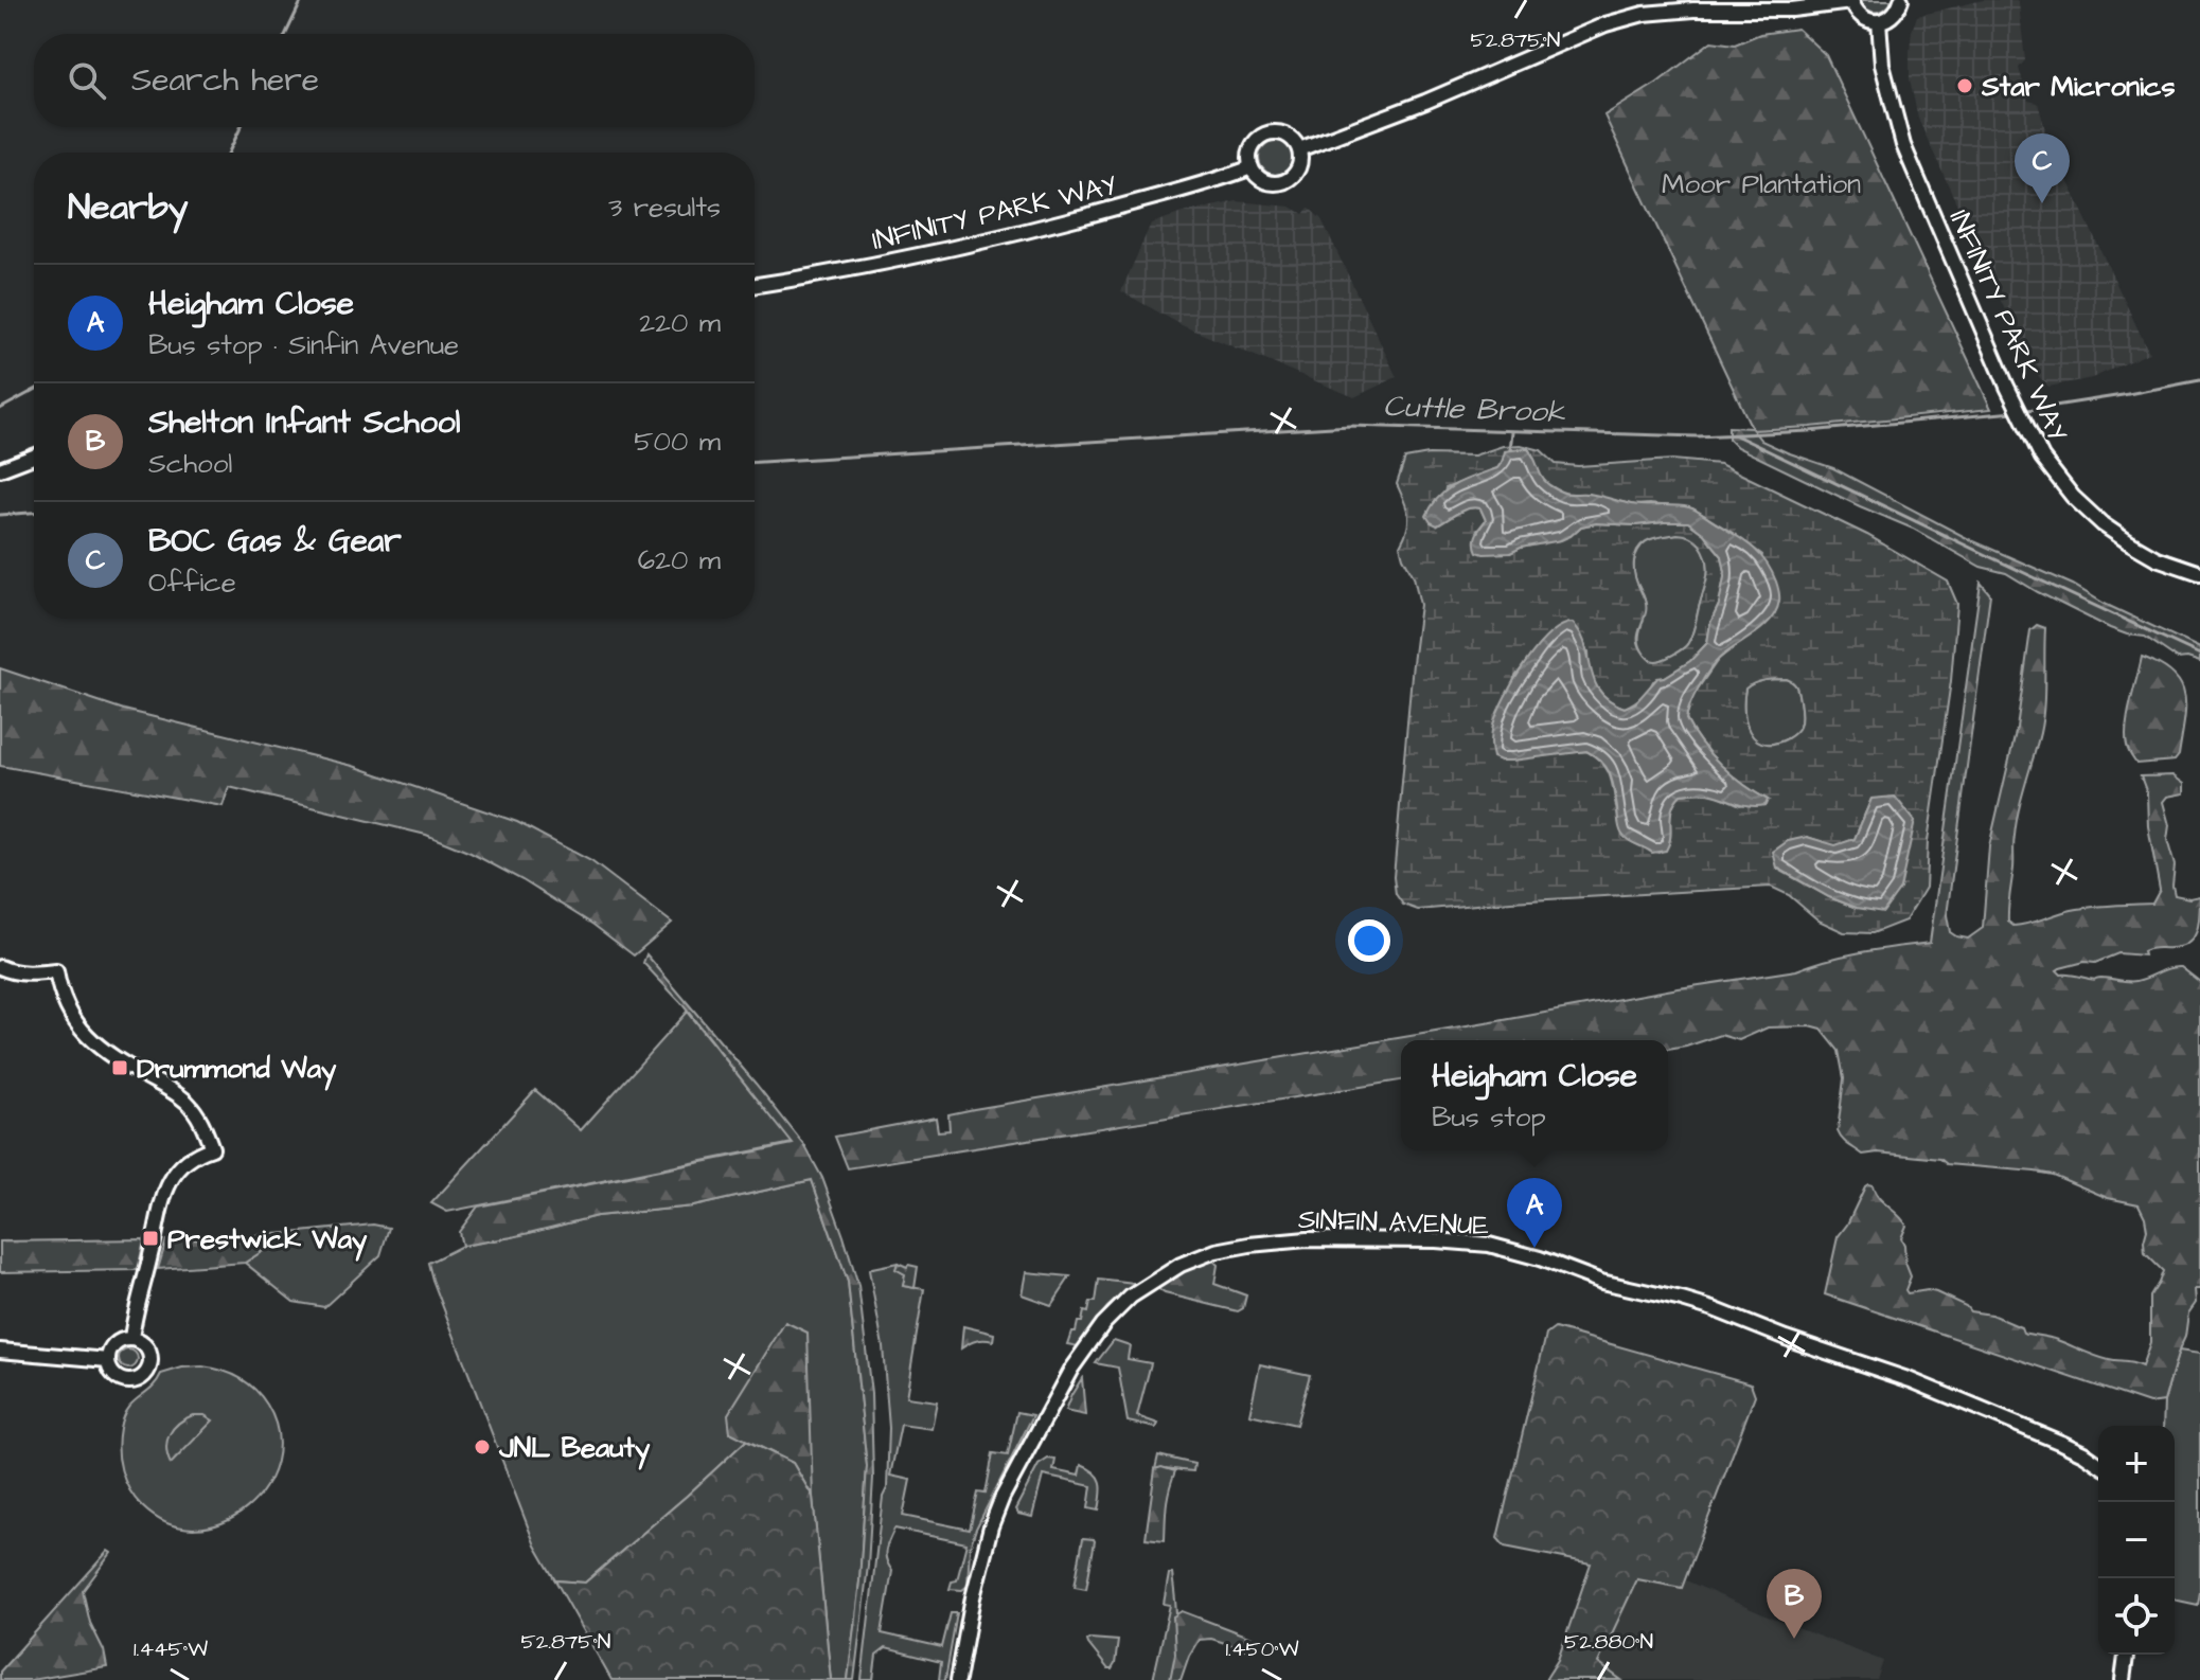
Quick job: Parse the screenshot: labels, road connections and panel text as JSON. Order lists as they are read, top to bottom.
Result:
{
  "streets": {
    "street": ["INFINITY PARK WAY", "SINFIN AVENUE"]
  },
  "water": ["Cuttle Brook"],
  "parks": ["Moor Plantation"],
  "places": {
    "other": ["Star Micronics", "JNL Beauty"],
    "transit": ["Drummond Way", "Prestwick Way"]
  },
  "page": {
    "search": "Search here",
    "pins": ["C", "A", "B"],
    "heading": ["Nearby", "3 results"],
    "list": [
      {
        "mark": "A",
        "name": "Heigham Close",
        "note": "Bus stop · Sinfin Avenue",
        "value": "220 m"
      },
      {
        "mark": "B",
        "name": "Shelton Infant School",
        "note": "School",
        "value": "500 m"
      },
      {
        "mark": "C",
        "name": "BOC Gas & Gear",
        "note": "Office",
        "value": "620 m"
      }
    ],
    "popup": ["Heigham Close", "Bus stop"],
    "map_buttons": ["+", "−"]
  },
  "coordinates": [
    "52.875°N",
    "52.880°N",
    "1.445°W",
    "1.450°W"
  ]
}
